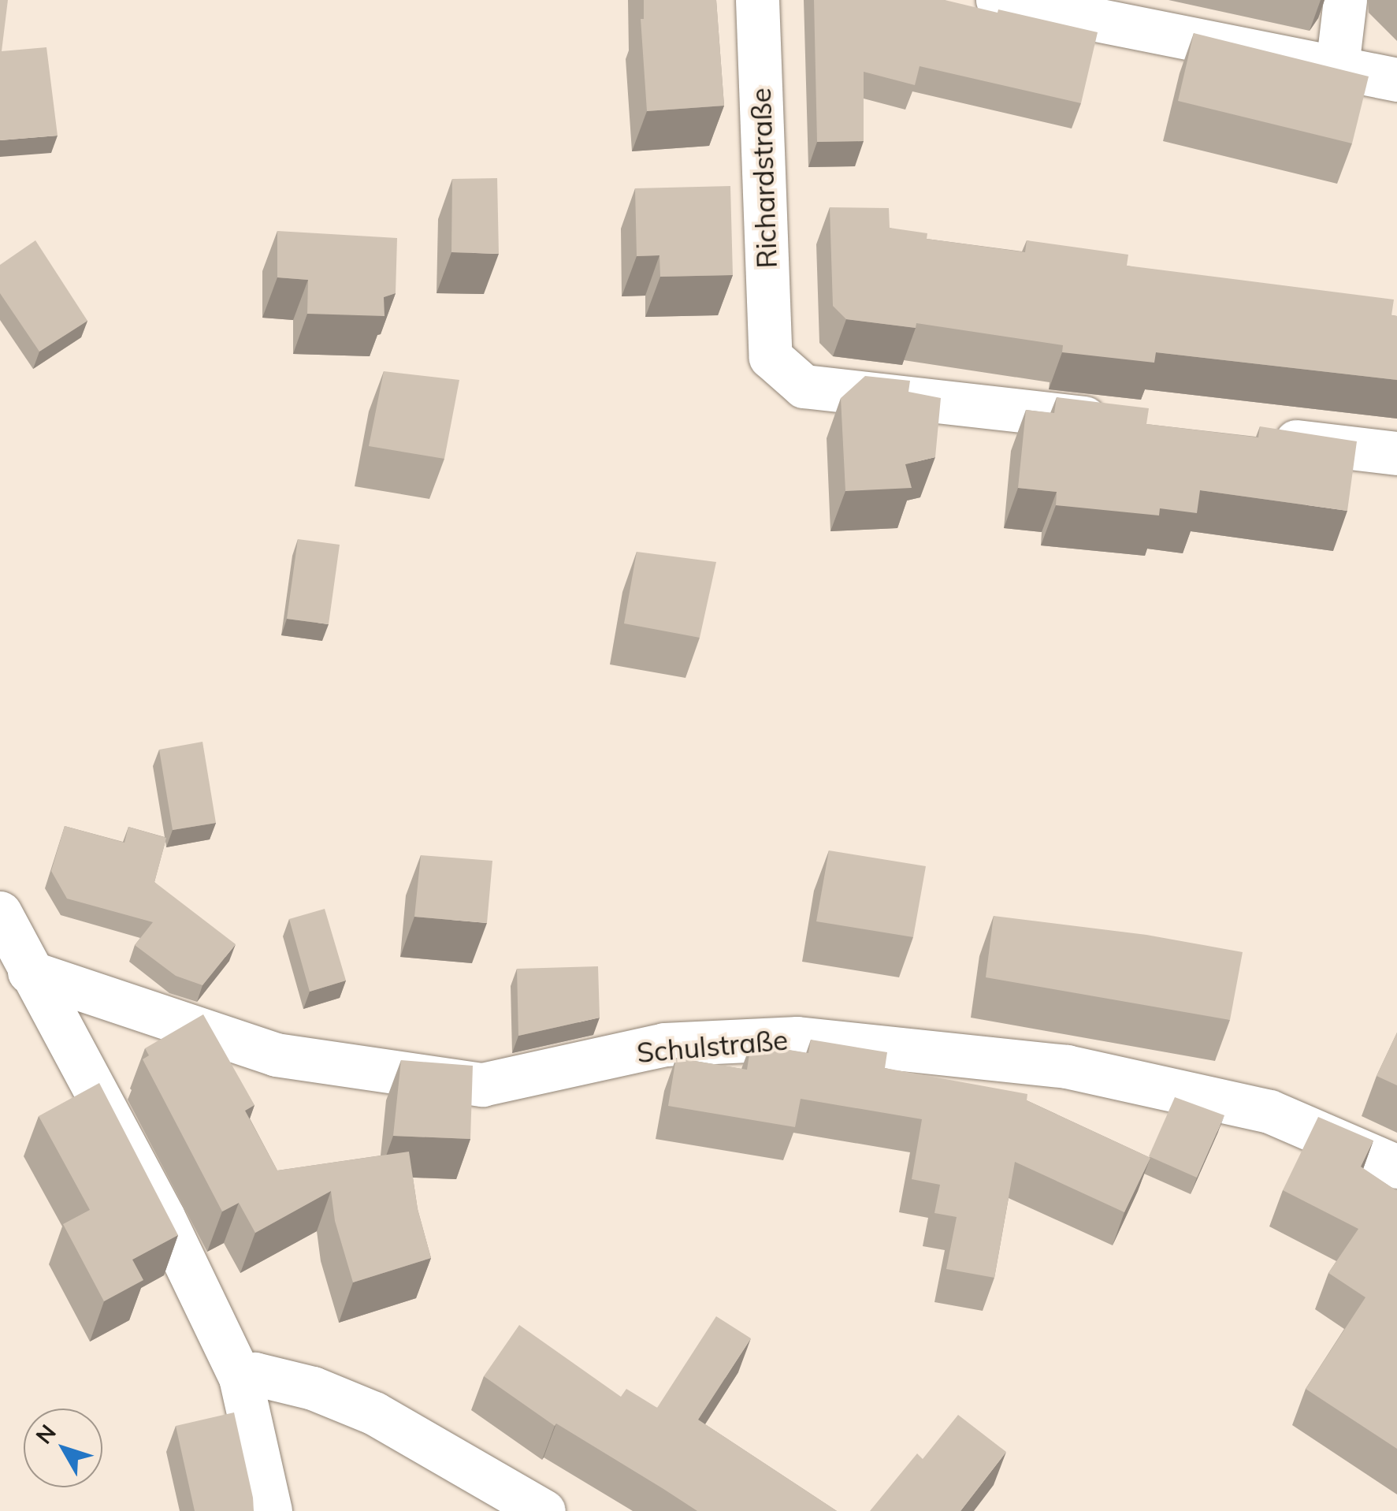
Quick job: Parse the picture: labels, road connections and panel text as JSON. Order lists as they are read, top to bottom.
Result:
{
  "streets": {
    "street": ["Richardstraße", "Schulstraße"]
  },
  "north": "top left"
}
